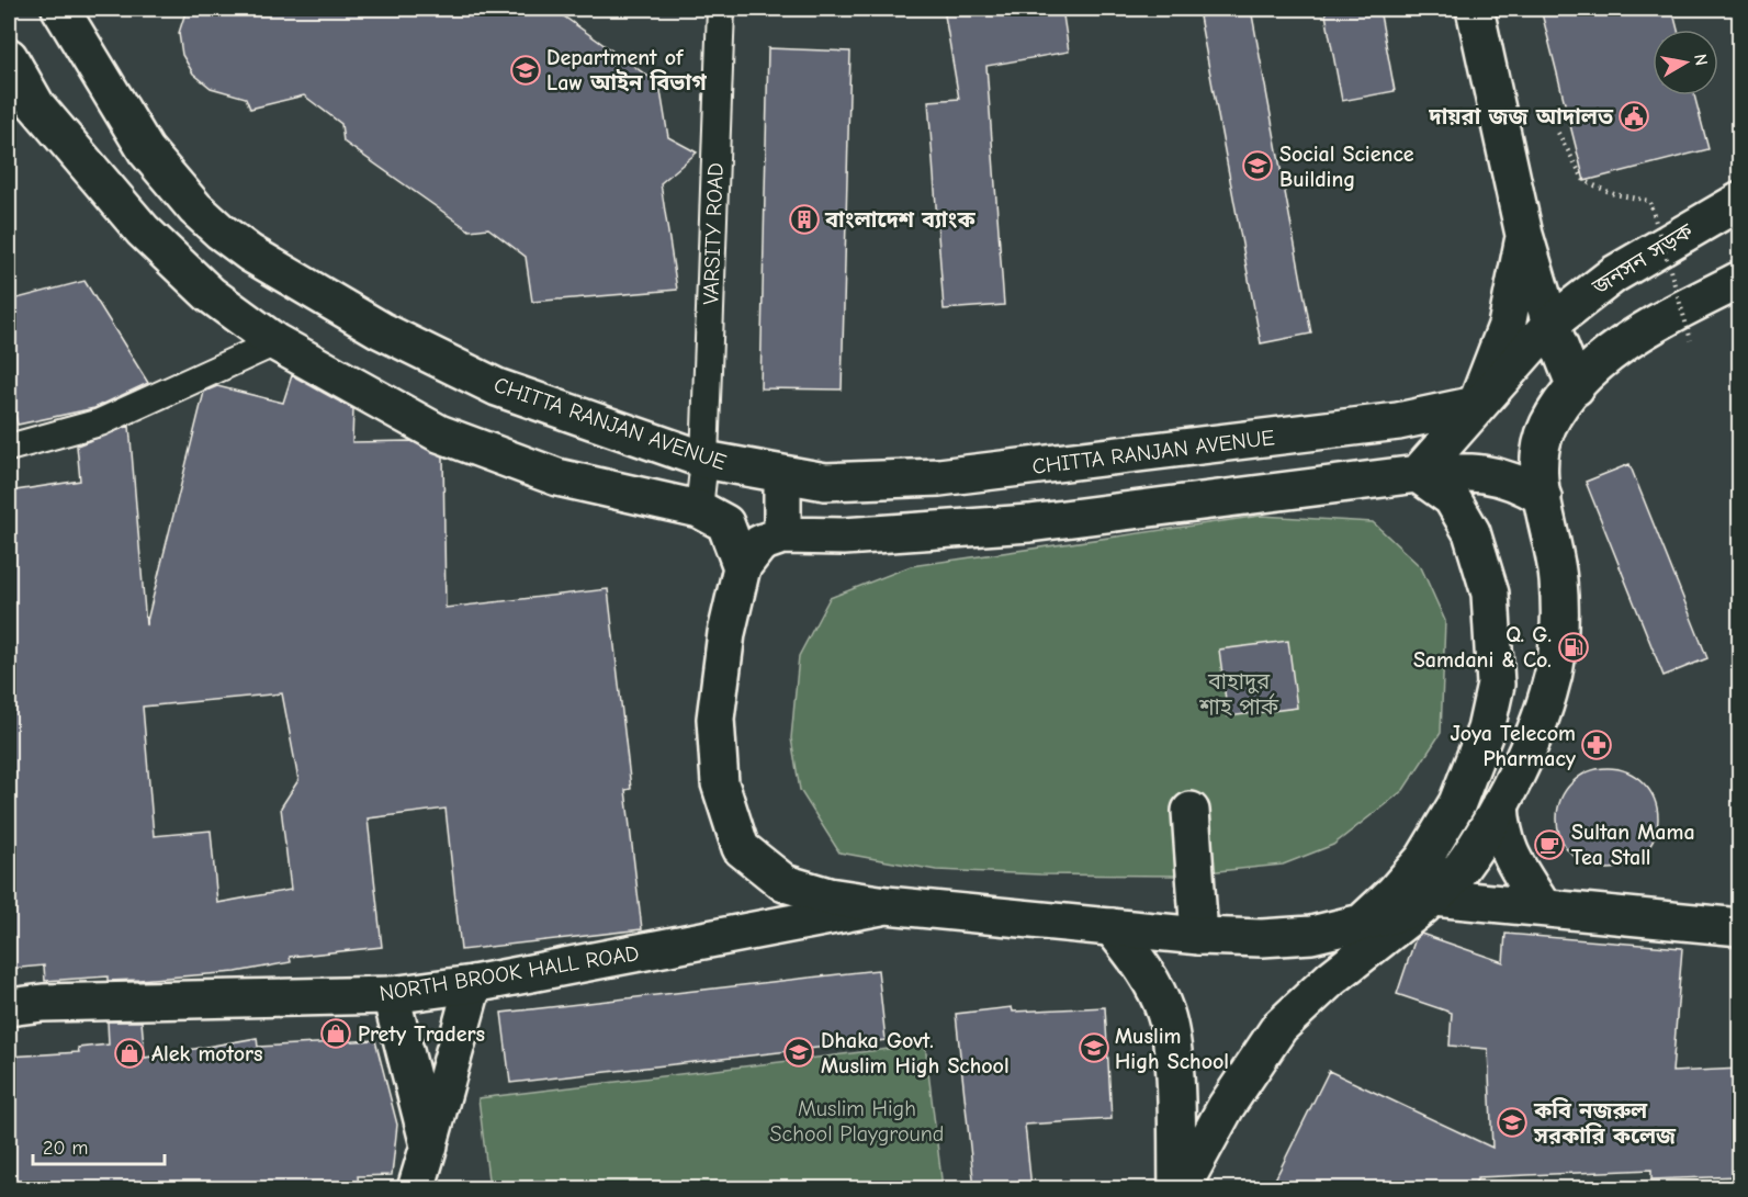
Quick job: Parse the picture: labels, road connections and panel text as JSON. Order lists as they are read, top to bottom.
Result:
{
  "streets": {
    "main road": ["জনসন সড়ক", "CHITTA RANJAN AVENUE", "NORTH BROOK HALL ROAD"],
    "lane": ["VARSITY ROAD"]
  },
  "crossings": [
    ["VARSITY ROAD", "CHITTA RANJAN AVENUE"]
  ],
  "parks": ["বাহাদুর শাহ পার্ক", "Muslim High School Playground"],
  "places": {
    "school or university": [
      "Department of Law আইন বিভাগ",
      "Social Science Building",
      "Muslim High School",
      "Dhaka Govt. Muslim High School",
      "কবি নজরুল সরকারি কলেজ"
    ],
    "public building": ["দায়রা জজ আদালত"],
    "building": ["বাংলাদেশ ব্যাংক"],
    "fuel station": ["Q. G. Samdani & Co."],
    "pharmacy": ["Joya Telecom Pharmacy"],
    "cafe": ["Sultan Mama Tea Stall"],
    "shop": ["Prety Traders", "Alek motors"]
  },
  "scale_bar": "20 m",
  "north": "right"
}
